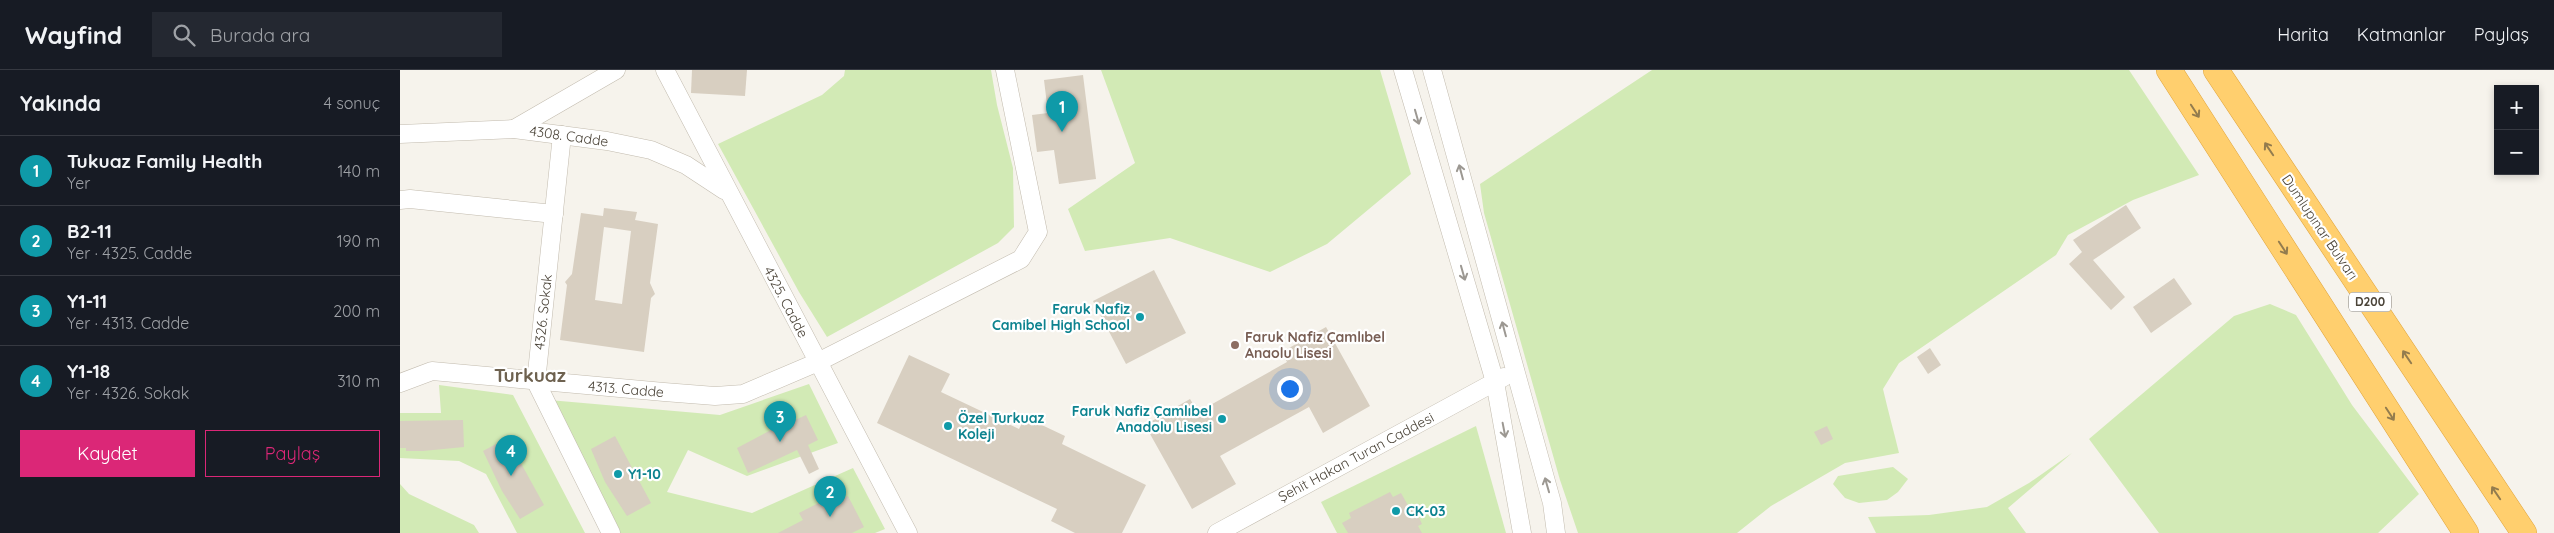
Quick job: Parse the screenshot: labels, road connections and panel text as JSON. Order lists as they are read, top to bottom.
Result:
{
  "streets": {
    "highway": ["Dumlupınar Bulvarı", "D200"],
    "street": [
      "4308. Cadde",
      "4325. Cadde",
      "4326. Sokak",
      "4313. Cadde",
      "Şehit Hakan Turan Caddesi"
    ]
  },
  "crossings": [
    ["4308. Cadde", "4325. Cadde"],
    ["4308. Cadde", "4326. Sokak"],
    ["4325. Cadde", "4313. Cadde"],
    ["4326. Sokak", "4313. Cadde"]
  ],
  "districts": ["Turkuaz"],
  "places": [
    "Faruk Nafiz Camibel High School",
    "Faruk Nafiz Çamlıbel Anaolu Lisesi",
    "Faruk Nafiz Çamlıbel Anadolu Lisesi",
    "Özel Turkuaz Koleji",
    "Y1-10",
    "CK-03"
  ],
  "page": {
    "header": "Wayfind",
    "search": "Burada ara",
    "nav": ["Harita", "Katmanlar", "Paylaş"],
    "heading": ["Yakında", "4 sonuç"],
    "map_buttons": ["+", "−"],
    "pins": [
      "1",
      "3",
      "4",
      "2"
    ],
    "list": [
      {
        "mark": "1",
        "name": "Tukuaz Family Health",
        "note": "Yer",
        "value": "140 m"
      },
      {
        "mark": "2",
        "name": "B2-11",
        "note": "Yer · 4325. Cadde",
        "value": "190 m"
      },
      {
        "mark": "3",
        "name": "Y1-11",
        "note": "Yer · 4313. Cadde",
        "value": "200 m"
      },
      {
        "mark": "4",
        "name": "Y1-18",
        "note": "Yer · 4326. Sokak",
        "value": "310 m"
      }
    ],
    "buttons": ["Kaydet", "Paylaş"]
  }
}
